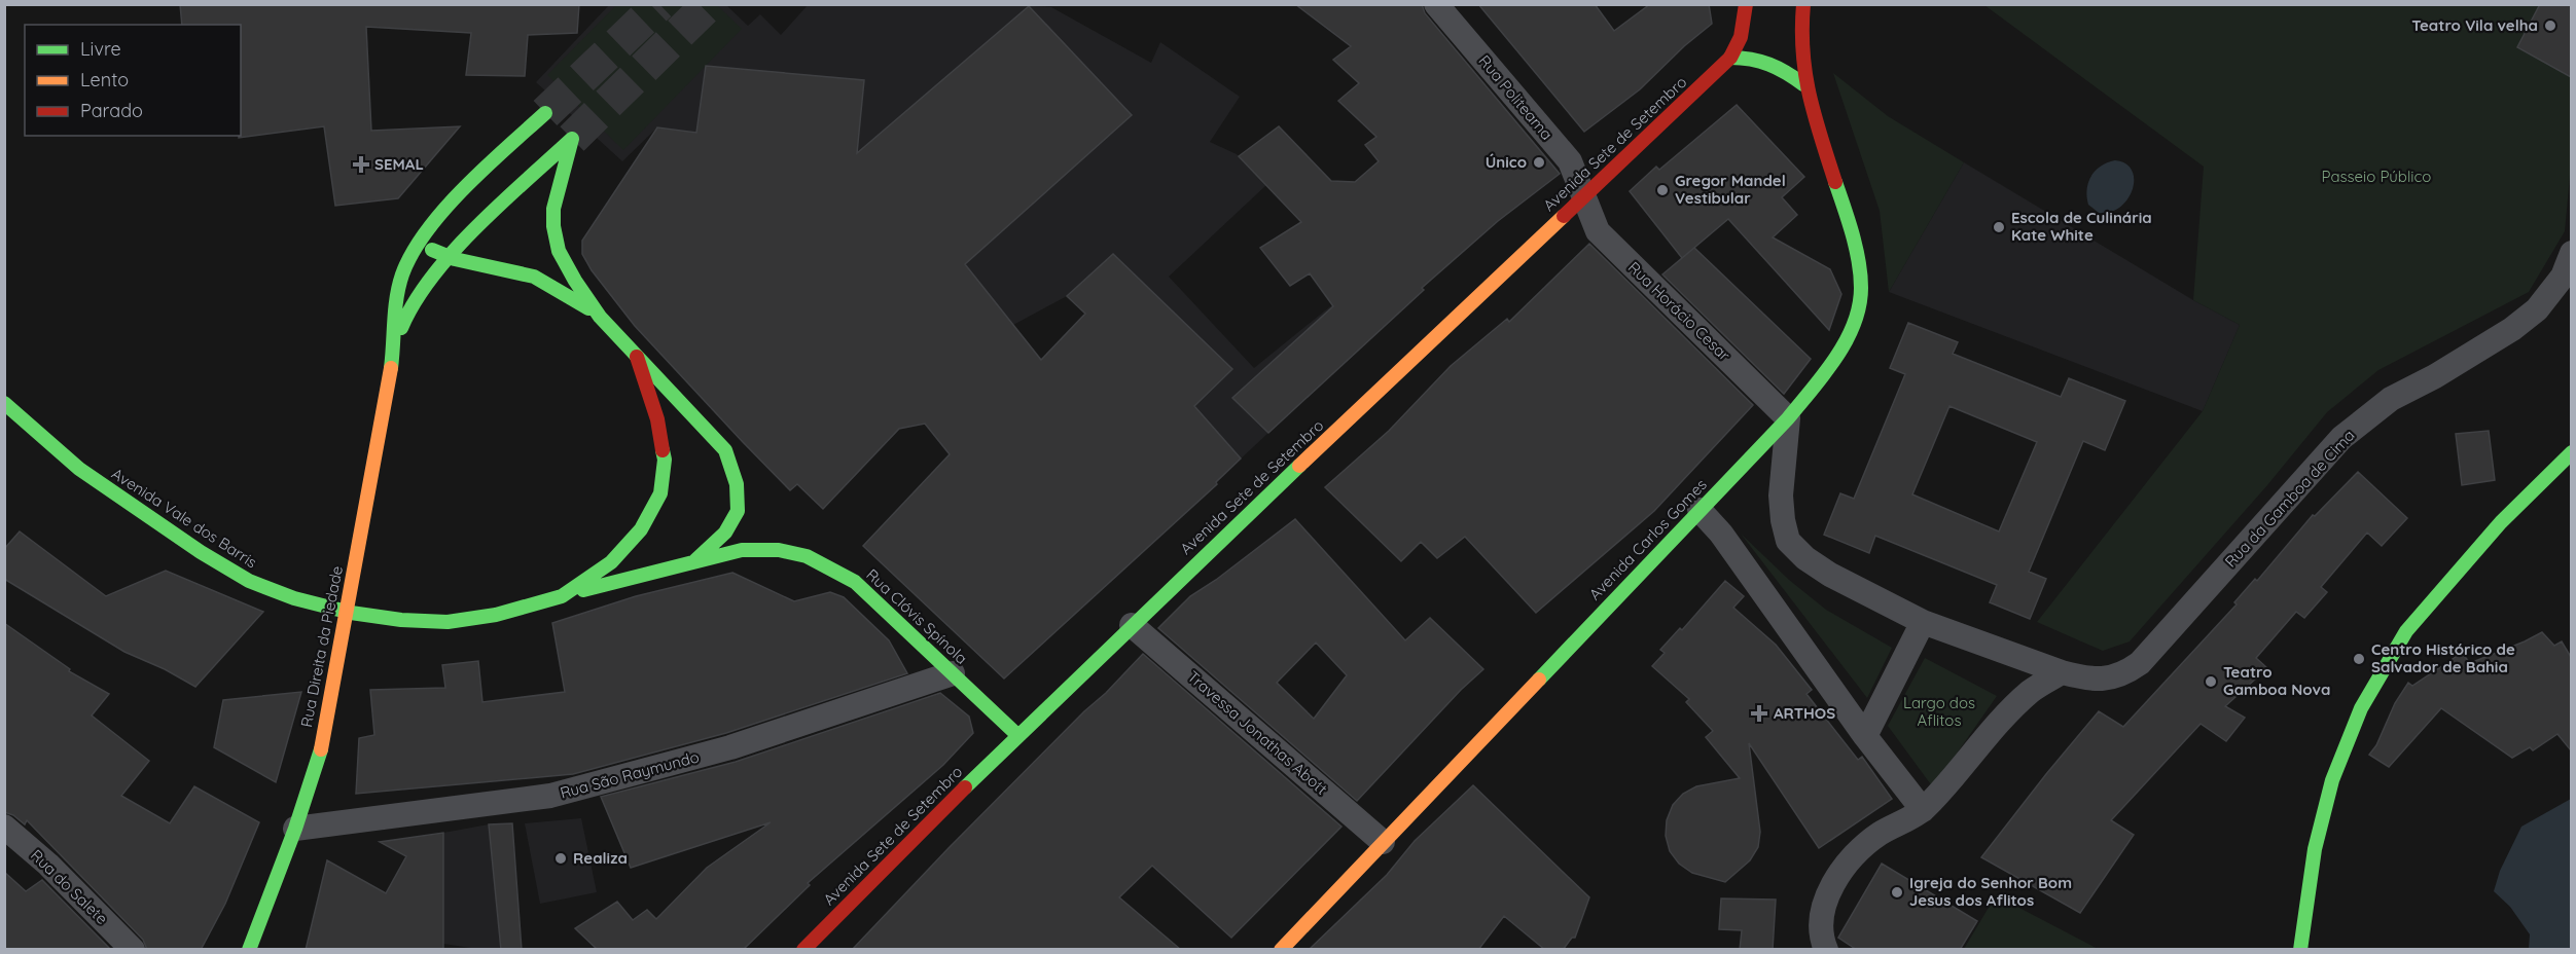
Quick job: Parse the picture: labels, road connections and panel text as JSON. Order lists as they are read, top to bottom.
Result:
{
  "streets": {
    "street": [
      "Rua Politeama",
      "Avenida Sete de Setembro",
      "Rua Horácio Cesar",
      "Rua da Gamboa de Cima",
      "Avenida Vale dos Barris",
      "Avenida Carlos Gomes",
      "Rua Clóvis Spínola",
      "Rua Direita da Piedade",
      "Travessa Jonathas Abott",
      "Rua São Raymundo",
      "Rua do Salete"
    ]
  },
  "crossings": [
    ["Rua Politeama", "Avenida Sete de Setembro"],
    ["Rua Politeama", "Rua Horácio Cesar"],
    ["Avenida Sete de Setembro", "Rua Horácio Cesar"],
    ["Avenida Sete de Setembro", "Rua Clóvis Spínola"],
    ["Avenida Sete de Setembro", "Travessa Jonathas Abott"],
    ["Rua Horácio Cesar", "Avenida Carlos Gomes"],
    ["Avenida Vale dos Barris", "Rua Clóvis Spínola"],
    ["Avenida Carlos Gomes", "Travessa Jonathas Abott"],
    ["Rua Clóvis Spínola", "Rua São Raymundo"],
    ["Rua Direita da Piedade", "Rua São Raymundo"]
  ],
  "parks": ["Passeio Público", "Largo dos Aflitos"],
  "places": {
    "other": [
      "Teatro Vila velha",
      "Único",
      "Gregor Mandel Vestibular",
      "Escola de Culinária Kate White",
      "Centro Histórico de Salvador de Bahia",
      "Teatro Gamboa Nova",
      "Realiza",
      "Igreja do Senhor Bom Jesus dos Aflitos"
    ],
    "health": ["SEMAL", "ARTHOS"]
  },
  "legend": ["Livre", "Lento", "Parado"]
}
